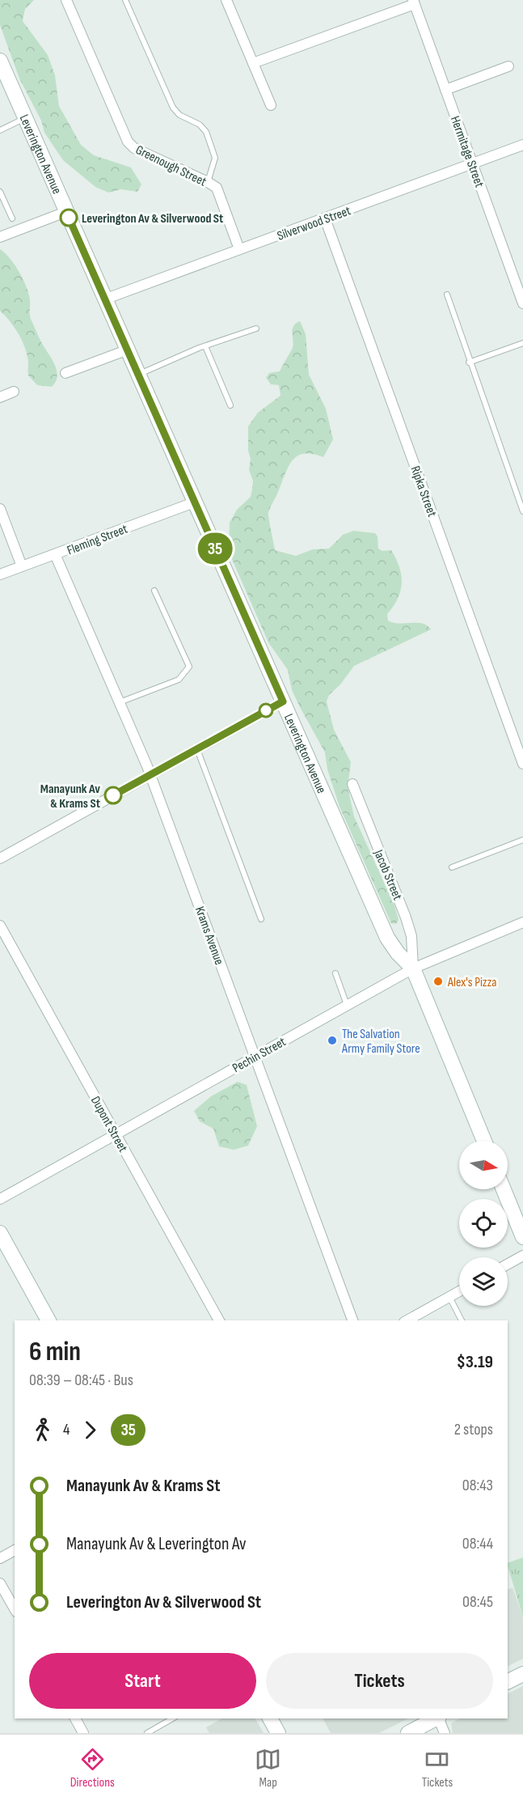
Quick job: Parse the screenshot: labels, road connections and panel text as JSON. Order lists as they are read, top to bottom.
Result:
{
  "streets": {
    "street": [
      "Hermitage Street",
      "Leverington Avenue",
      "Greenough Street",
      "Silverwood Street",
      "Ripka Street",
      "Fleming Street",
      "Jacob Street",
      "Krams Avenue",
      "Pechin Street",
      "Dupont Street"
    ]
  },
  "crossings": [
    ["Hermitage Street", "Silverwood Street"],
    ["Leverington Avenue", "Silverwood Street"],
    ["Leverington Avenue", "Fleming Street"],
    ["Leverington Avenue", "Jacob Street"],
    ["Leverington Avenue", "Pechin Street"],
    ["Greenough Street", "Silverwood Street"],
    ["Silverwood Street", "Ripka Street"],
    ["Fleming Street", "Krams Avenue"],
    ["Jacob Street", "Pechin Street"],
    ["Krams Avenue", "Pechin Street"],
    ["Pechin Street", "Dupont Street"]
  ],
  "places": [
    "Leverington Av & Silverwood St",
    "Manayunk Av & Krams St",
    "Alex's Pizza",
    "The Salvation Army Family Store"
  ],
  "lines": ["bus line 35"],
  "north": "right",
  "page": {
    "on_map": "35",
    "heading": ["6 min", "08:39 – 08:45 · Bus", "$3.19"],
    "legs": ["4", "35", "2 stops"],
    "list": [
      {
        "name": "Manayunk Av & Krams St",
        "value": "08:43"
      },
      {
        "name": "Manayunk Av & Leverington Av",
        "value": "08:44"
      },
      {
        "name": "Leverington Av & Silverwood St",
        "value": "08:45"
      }
    ],
    "buttons": ["Start", "Tickets"],
    "tabs": ["Directions", "Map", "Tickets"]
  }
}
